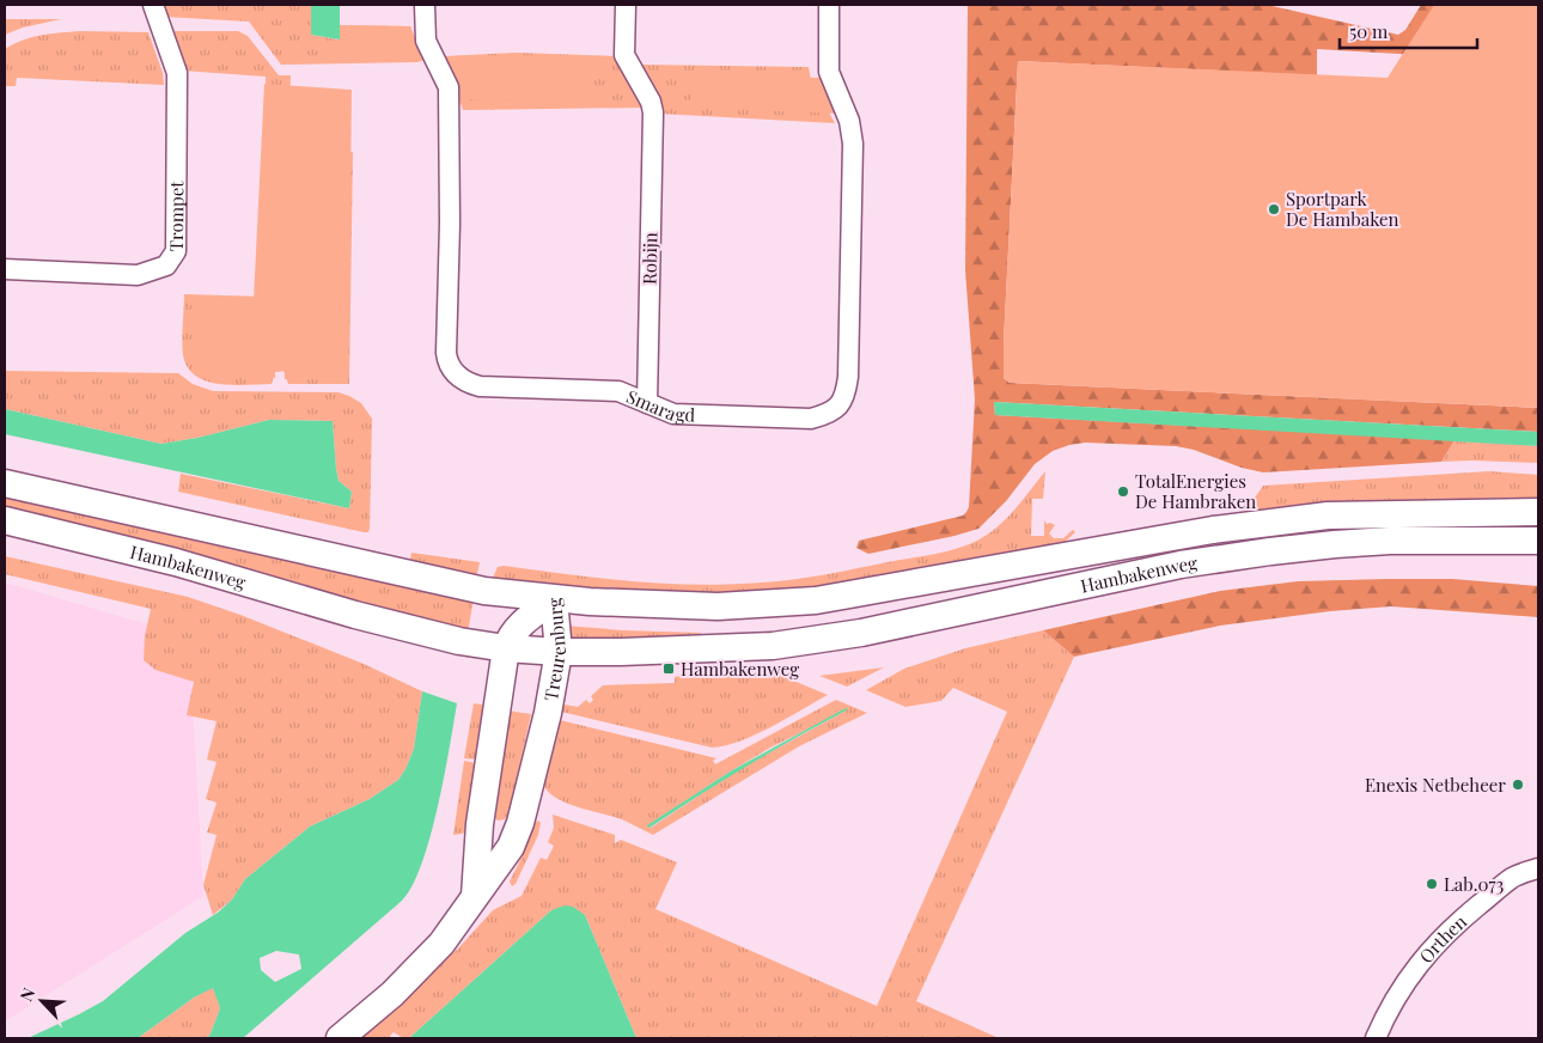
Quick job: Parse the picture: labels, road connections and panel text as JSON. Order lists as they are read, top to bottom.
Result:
{
  "streets": {
    "main road": ["Hambakenweg", "Treurenburg"],
    "street": [
      "Trompet",
      "Robijn",
      "Smaragd",
      "Orthen"
    ]
  },
  "crossings": [
    ["Robijn", "Smaragd"],
    ["Hambakenweg", "Treurenburg"]
  ],
  "places": {
    "other": [
      "Sportpark De Hambaken",
      "TotalEnergies De Hambraken",
      "Enexis Netbeheer",
      "Lab.073"
    ],
    "transit": ["Hambakenweg"]
  },
  "scale_bar": "50 m",
  "north": "top left"
}
